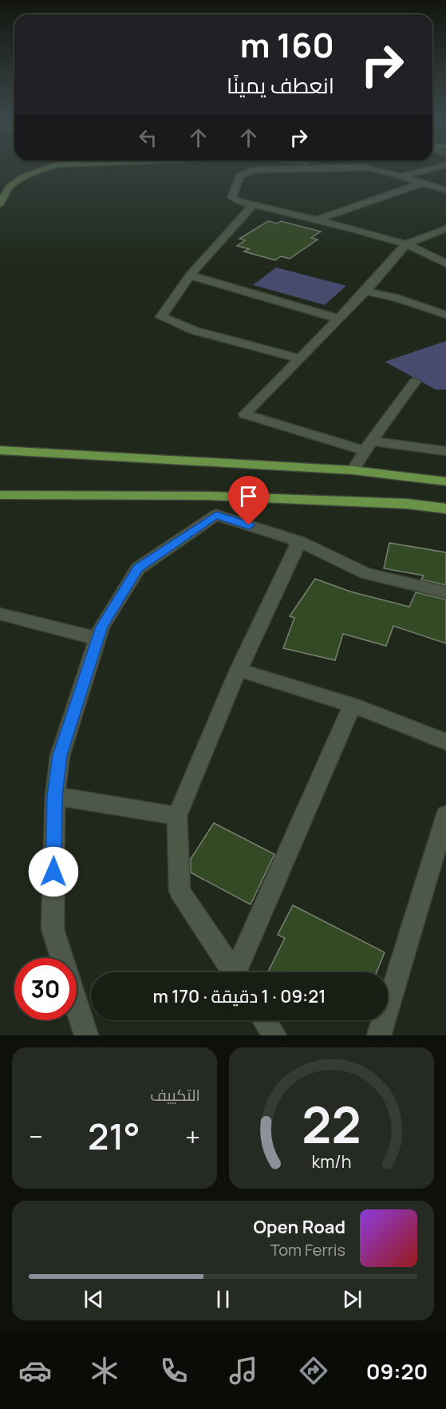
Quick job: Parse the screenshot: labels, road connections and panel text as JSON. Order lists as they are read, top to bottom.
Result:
{
  "page": {
    "turn": ["160 m", "انعطف يمينًا"],
    "limit": "30",
    "trip": "09:21 · 1 دقيقة · 170 m",
    "tile": "التكييف",
    "heat": ["−", "21°", "+"],
    "song": ["Open Road", "Tom Ferris"],
    "tabs": "09:20",
    "gauge": ["22", "km/h"]
  }
}
